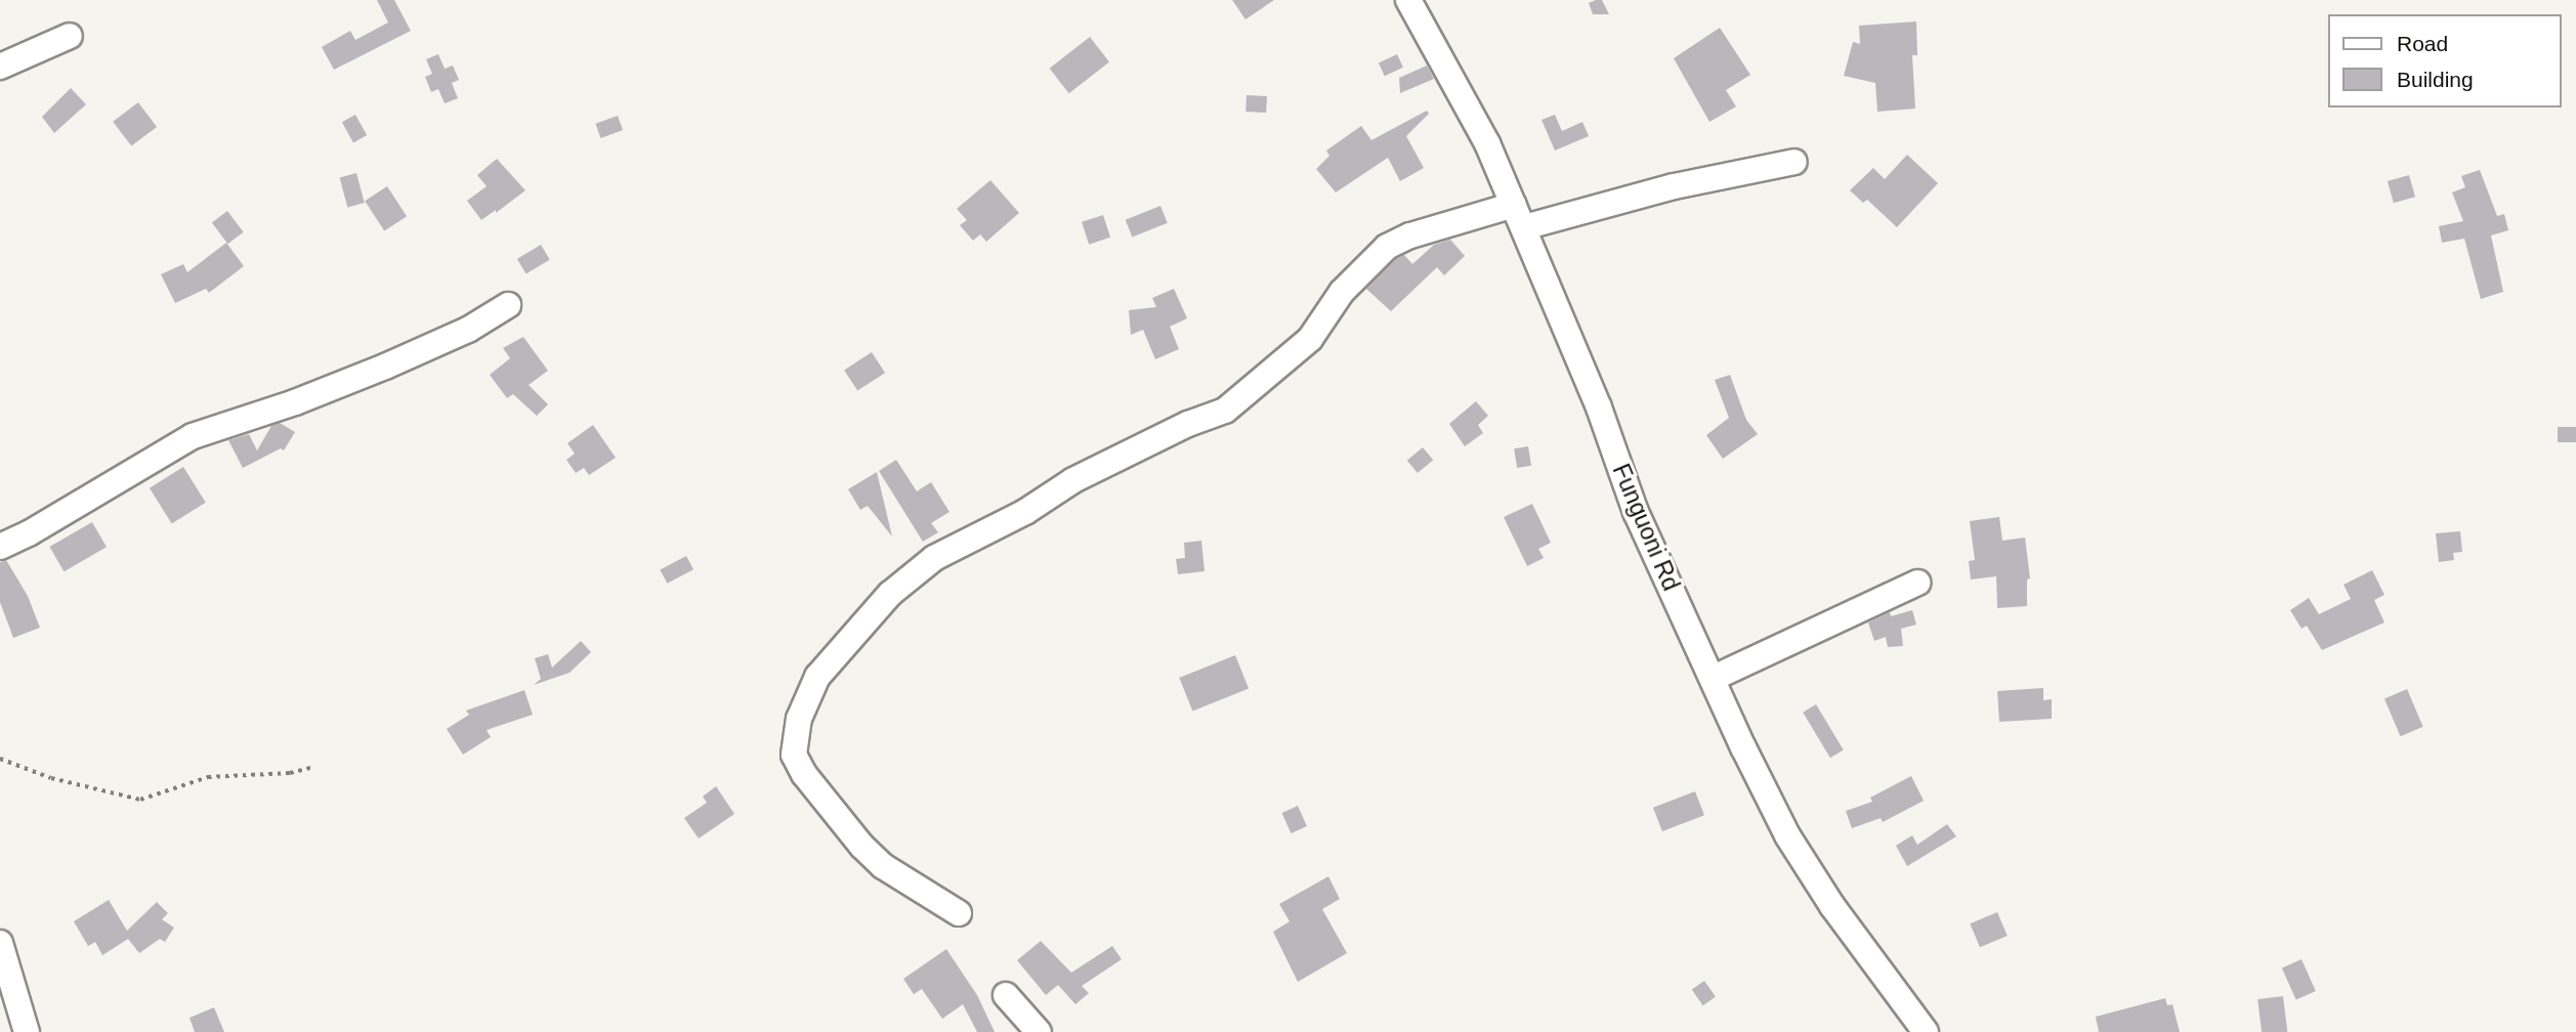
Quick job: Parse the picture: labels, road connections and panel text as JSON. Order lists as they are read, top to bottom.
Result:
{
  "streets": {
    "street": ["Funguoni Rd"]
  },
  "legend": ["Road", "Building"]
}
